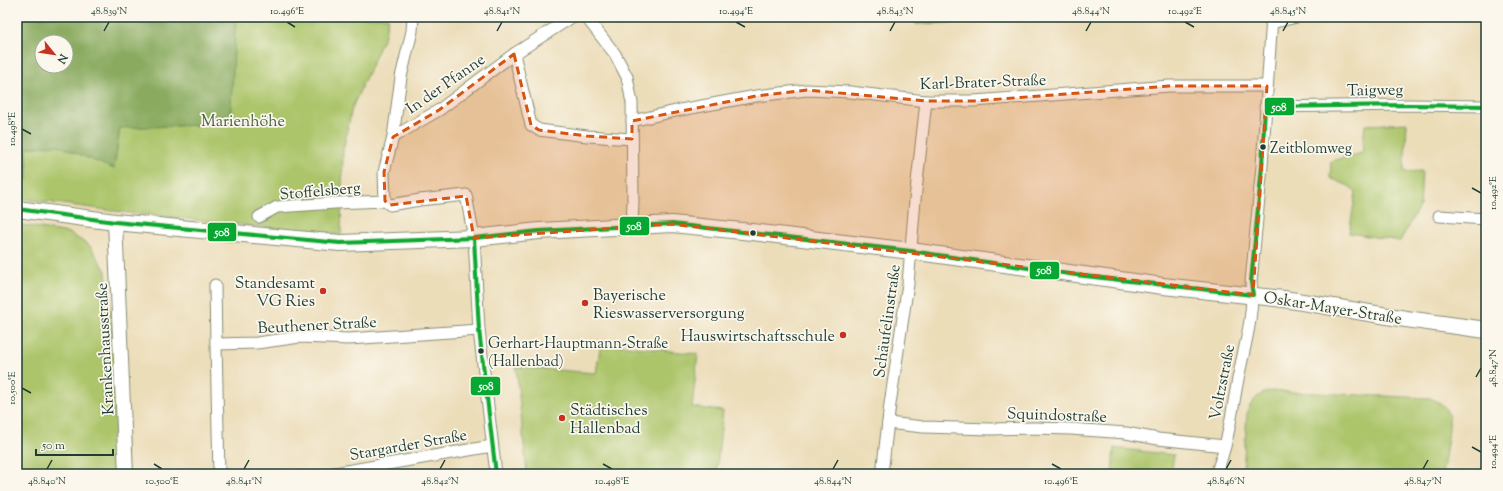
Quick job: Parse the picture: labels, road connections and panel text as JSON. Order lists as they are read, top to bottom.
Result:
{
  "streets": {
    "main road": ["Oskar-Mayer-Straße"],
    "street": [
      "Karl-Brater-Straße",
      "In der Pfanne",
      "Taigweg",
      "Stoffelsberg",
      "Schäufelinstraße",
      "Beuthener Straße",
      "Krankenhausstraße",
      "Voltzstraße",
      "Squindostraße",
      "Stargarder Straße"
    ]
  },
  "crossings": [
    ["Karl-Brater-Straße", "Schäufelinstraße"],
    ["In der Pfanne", "Stoffelsberg"],
    ["Oskar-Mayer-Straße", "Schäufelinstraße"],
    ["Oskar-Mayer-Straße", "Krankenhausstraße"],
    ["Oskar-Mayer-Straße", "Voltzstraße"],
    ["Schäufelinstraße", "Squindostraße"],
    ["Voltzstraße", "Squindostraße"]
  ],
  "parks": ["Marienhöhe"],
  "places": [
    "Zeitblomweg",
    "Standesamt VG Ries",
    "Bayerische Rieswasserversorgung",
    "Hauswirtschaftsschule",
    "Gerhart-Hauptmann-Straße (Hallenbad)",
    "Städtisches Hallenbad"
  ],
  "lines": ["transit line 508"],
  "scale_bar": "50 m",
  "north": "bottom right",
  "coordinates": [
    "48.839°N",
    "10.496°E",
    "48.841°N",
    "10.494°E",
    "48.843°N",
    "48.844°N",
    "10.492°E",
    "48.845°N",
    "10.498°E",
    "48.847°N",
    "10.500°E",
    "48.840°N",
    "48.842°N",
    "48.846°N"
  ]
}
